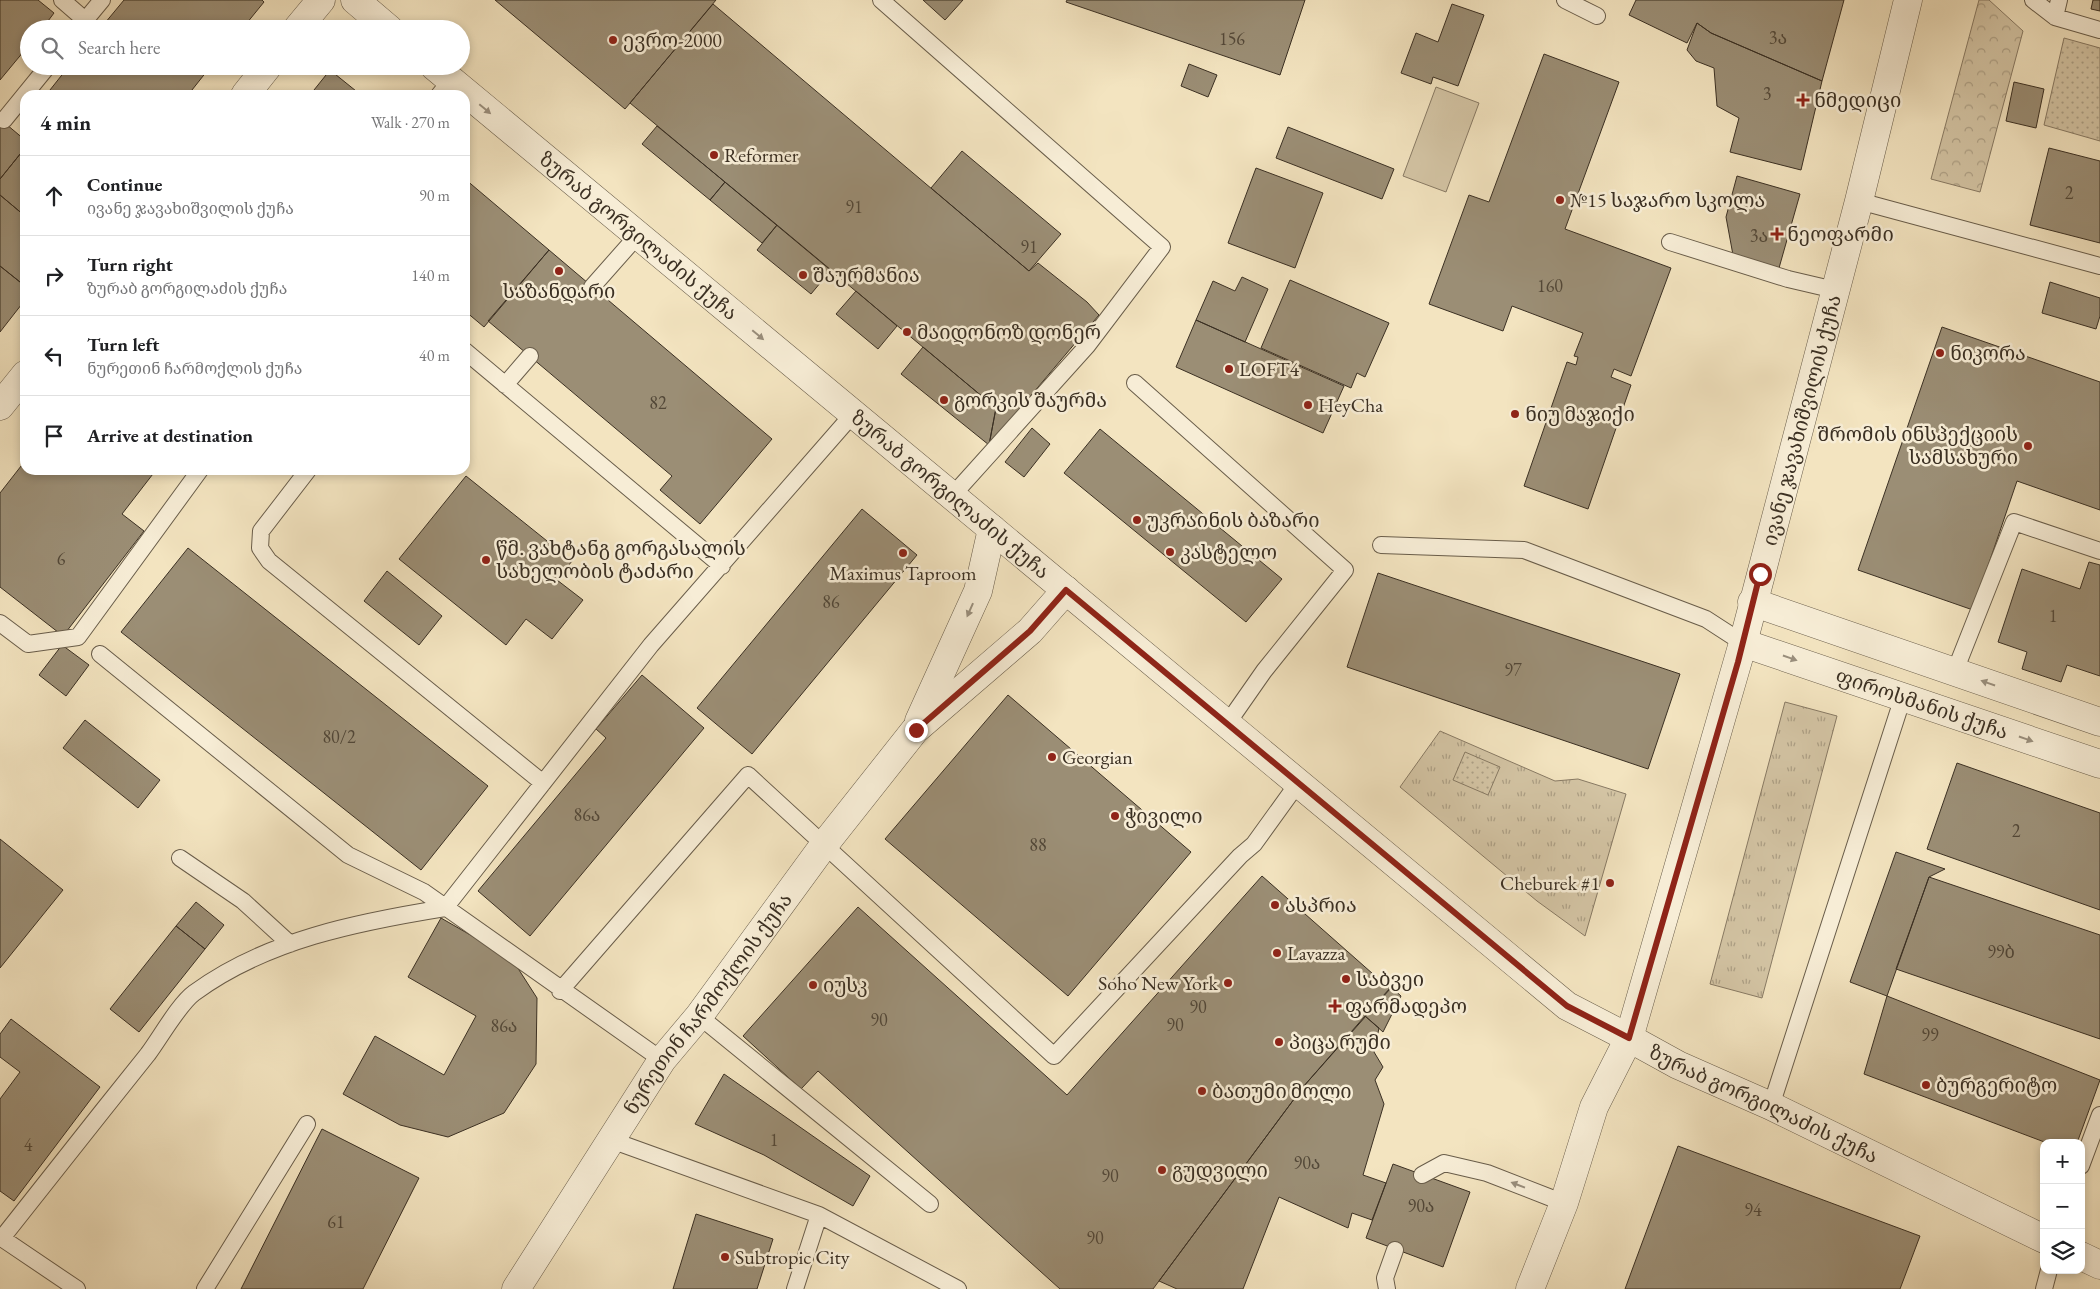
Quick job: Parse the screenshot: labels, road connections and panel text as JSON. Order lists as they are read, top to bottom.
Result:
{
  "streets": {
    "street": [
      "ზურაბ გორგილაძის ქუჩა",
      "ივანე ჯავახიშვილის ქუჩა",
      "ფიროსმანის ქუჩა",
      "ნურეთინ ჩარმოქლის ქუჩა"
    ]
  },
  "crossings": [
    ["ზურაბ გორგილაძის ქუჩა", "ივანე ჯავახიშვილის ქუჩა"],
    ["ზურაბ გორგილაძის ქუჩა", "ნურეთინ ჩარმოქლის ქუჩა"],
    ["ივანე ჯავახიშვილის ქუჩა", "ფიროსმანის ქუჩა"]
  ],
  "places": {
    "other": [
      "ევრო-2000",
      "Reformer",
      "№15 საჯარო სკოლა",
      "საზანდარი",
      "შაურმანია",
      "მაიდონოზ დონერ",
      "ნიკორა",
      "LOFT4",
      "გორკის შაურმა",
      "HeyCha",
      "ნიუ მაჯიქი",
      "შრომის ინსპექციის სამსახური",
      "უკრაინის ბაზარი",
      "კასტელო",
      "Maximus Taproom",
      "წმ. ვახტანგ გორგასალის სახელობის ტაძარი",
      "Georgian",
      "ჭივილი",
      "Cheburek #1",
      "ასპრია",
      "Lavazza",
      "საბვეი",
      "Soho New York",
      "იუსკ",
      "პიცა რუმი",
      "ბურგერიტო",
      "ბათუმი მოლი",
      "გუდვილი",
      "Subtropic City"
    ],
    "health": ["ნმედიცი", "ნეოფარმი", "ფარმადეპო"]
  },
  "house_numbers": [
    "3ა",
    "156",
    "3",
    "2",
    "91",
    "3ა",
    "91",
    "160",
    "82",
    "6",
    "86",
    "1",
    "97",
    "80/2",
    "86ა",
    "2",
    "88",
    "99ბ",
    "90",
    "90",
    "90",
    "86ა",
    "99",
    "1",
    "4",
    "90ა",
    "90",
    "90ა",
    "94",
    "61",
    "90"
  ],
  "page": {
    "search": "Search here",
    "heading": ["4 min", "Walk · 270 m"],
    "list": [
      ["Continue", "ივანე ჯავახიშვილის ქუჩა", "90 m"],
      ["Turn right", "ზურაბ გორგილაძის ქუჩა", "140 m"],
      ["Turn left", "ნურეთინ ჩარმოქლის ქუჩა", "40 m"],
      "Arrive at destination"
    ],
    "map_buttons": ["+", "−"]
  }
}
